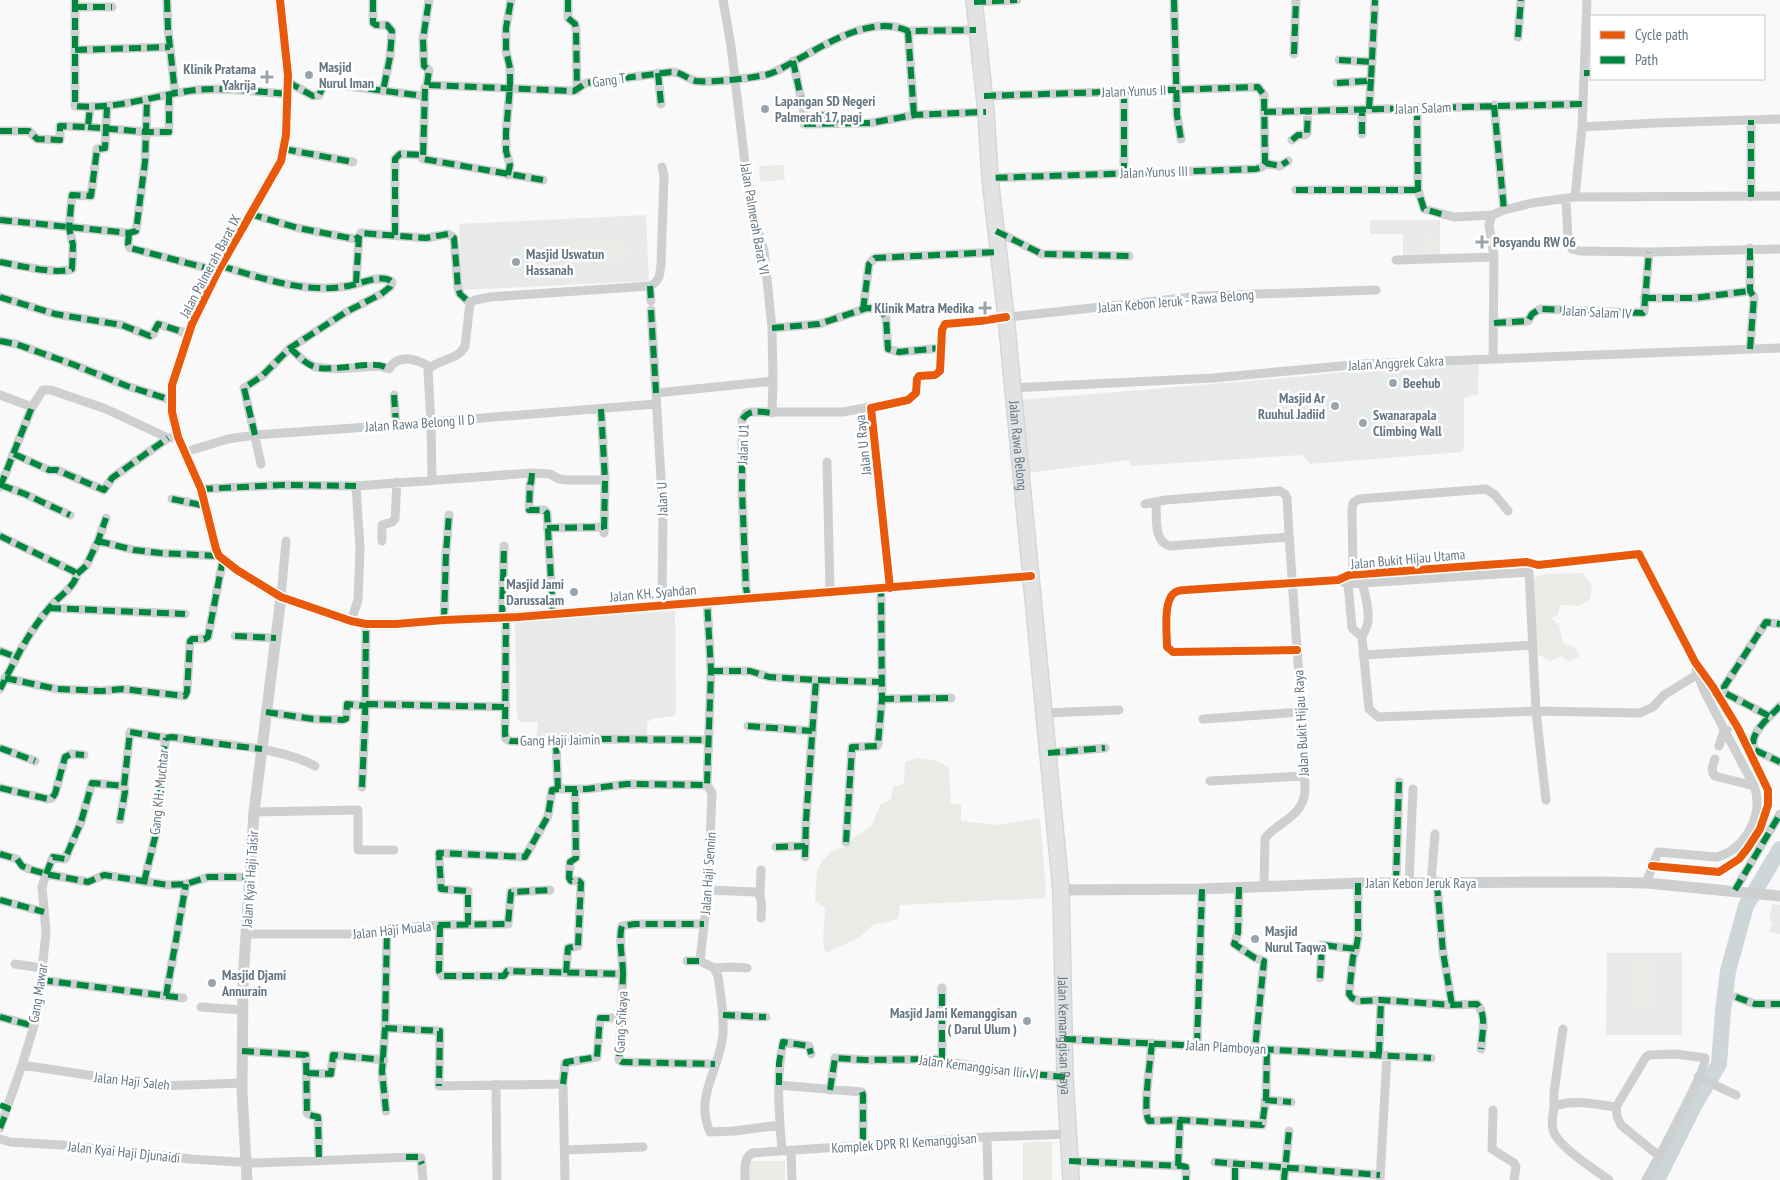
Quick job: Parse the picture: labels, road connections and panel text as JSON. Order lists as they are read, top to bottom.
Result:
{
  "streets": {
    "main road": ["Jalan Rawa Belong", "Jalan Kemanggisan Raya"],
    "street": [
      "Gang T",
      "Jalan Yunus II",
      "Jalan Salam",
      "Jalan Yunus III",
      "Jalan Palmerah Barat VI",
      "Jalan Palmerah Barat IX",
      "Jalan Kebon Jeruk - Rawa Belong",
      "Jalan Salam IV",
      "Jalan Anggrek Cakra",
      "Jalan Rawa Belong II D",
      "Jalan U1",
      "Jalan U Raya",
      "Jalan U",
      "Jalan Bukit Hijau Utama",
      "Jalan KH. Syahdan",
      "Jalan Bukit Hijau Raya",
      "Gang Haji Jaimin",
      "Gang KH. Muchtar",
      "Jalan Haji Sennin",
      "Jalan Kyai Haji Taisir",
      "Jalan Kebon Jeruk Raya",
      "Jalan Haji Muala",
      "Gang Mawar",
      "Gang Srikaya",
      "Jalan Plamboyan",
      "Jalan Kemanggisan Ilir VI",
      "Jalan Haji Saleh",
      "Komplek DPR RI Kemanggisan",
      "Jalan Kyai Haji Djunaidi"
    ]
  },
  "crossings": [
    ["Gang T", "Jalan Palmerah Barat VI"],
    ["Gang T", "Jalan Rawa Belong"],
    ["Jalan Yunus II", "Jalan Salam"],
    ["Jalan Yunus II", "Jalan Rawa Belong"],
    ["Jalan Yunus III", "Jalan Rawa Belong"],
    ["Jalan Palmerah Barat IX", "Jalan Rawa Belong II D"],
    ["Jalan Kebon Jeruk - Rawa Belong", "Jalan U Raya"],
    ["Jalan Kebon Jeruk - Rawa Belong", "Jalan Rawa Belong"],
    ["Jalan Anggrek Cakra", "Jalan Rawa Belong"],
    ["Jalan Rawa Belong II D", "Jalan U"],
    ["Jalan U1", "Jalan U Raya"],
    ["Jalan U1", "Jalan KH. Syahdan"],
    ["Jalan U Raya", "Jalan Rawa Belong"],
    ["Jalan U Raya", "Jalan KH. Syahdan"],
    ["Jalan Rawa Belong", "Jalan KH. Syahdan"],
    ["Jalan Rawa Belong", "Jalan Kebon Jeruk Raya"],
    ["Jalan Rawa Belong", "Jalan Kemanggisan Raya"],
    ["Jalan U", "Jalan KH. Syahdan"],
    ["Jalan Bukit Hijau Utama", "Jalan Bukit Hijau Raya"],
    ["Jalan KH. Syahdan", "Gang Haji Jaimin"],
    ["Jalan KH. Syahdan", "Jalan Haji Sennin"],
    ["Jalan KH. Syahdan", "Jalan Kyai Haji Taisir"],
    ["Jalan Bukit Hijau Raya", "Jalan Kebon Jeruk Raya"],
    ["Gang Haji Jaimin", "Jalan Haji Sennin"],
    ["Gang KH. Muchtar", "Jalan Kyai Haji Taisir"],
    ["Jalan Kyai Haji Taisir", "Jalan Haji Muala"],
    ["Jalan Kyai Haji Taisir", "Jalan Haji Saleh"],
    ["Jalan Kyai Haji Taisir", "Jalan Kyai Haji Djunaidi"],
    ["Jalan Kebon Jeruk Raya", "Jalan Kemanggisan Raya"],
    ["Jalan Haji Muala", "Gang Srikaya"],
    ["Gang Mawar", "Jalan Haji Saleh"],
    ["Jalan Kemanggisan Raya", "Jalan Plamboyan"],
    ["Jalan Kemanggisan Raya", "Jalan Kemanggisan Ilir VI"],
    ["Jalan Kemanggisan Raya", "Komplek DPR RI Kemanggisan"]
  ],
  "places": {
    "other": [
      "Masjid Nurul Iman",
      "Lapangan SD Negeri Palmerah 17 pagi",
      "Masjid Uswatun Hassanah",
      "Beehub",
      "Masjid Ar Ruuhul Jadiid",
      "Swanarapala Climbing Wall",
      "Masjid Jami Darussalam",
      "Masjid Nurul Taqwa",
      "Masjid Djami Annurain",
      "Masjid Jami Kemanggisan ( Darul Ulum )"
    ],
    "health": ["Klinik Pratama Yakrija", "Posyandu RW 06", "Klinik Matra Medika"]
  },
  "legend": ["Cycle path", "Path"]
}
